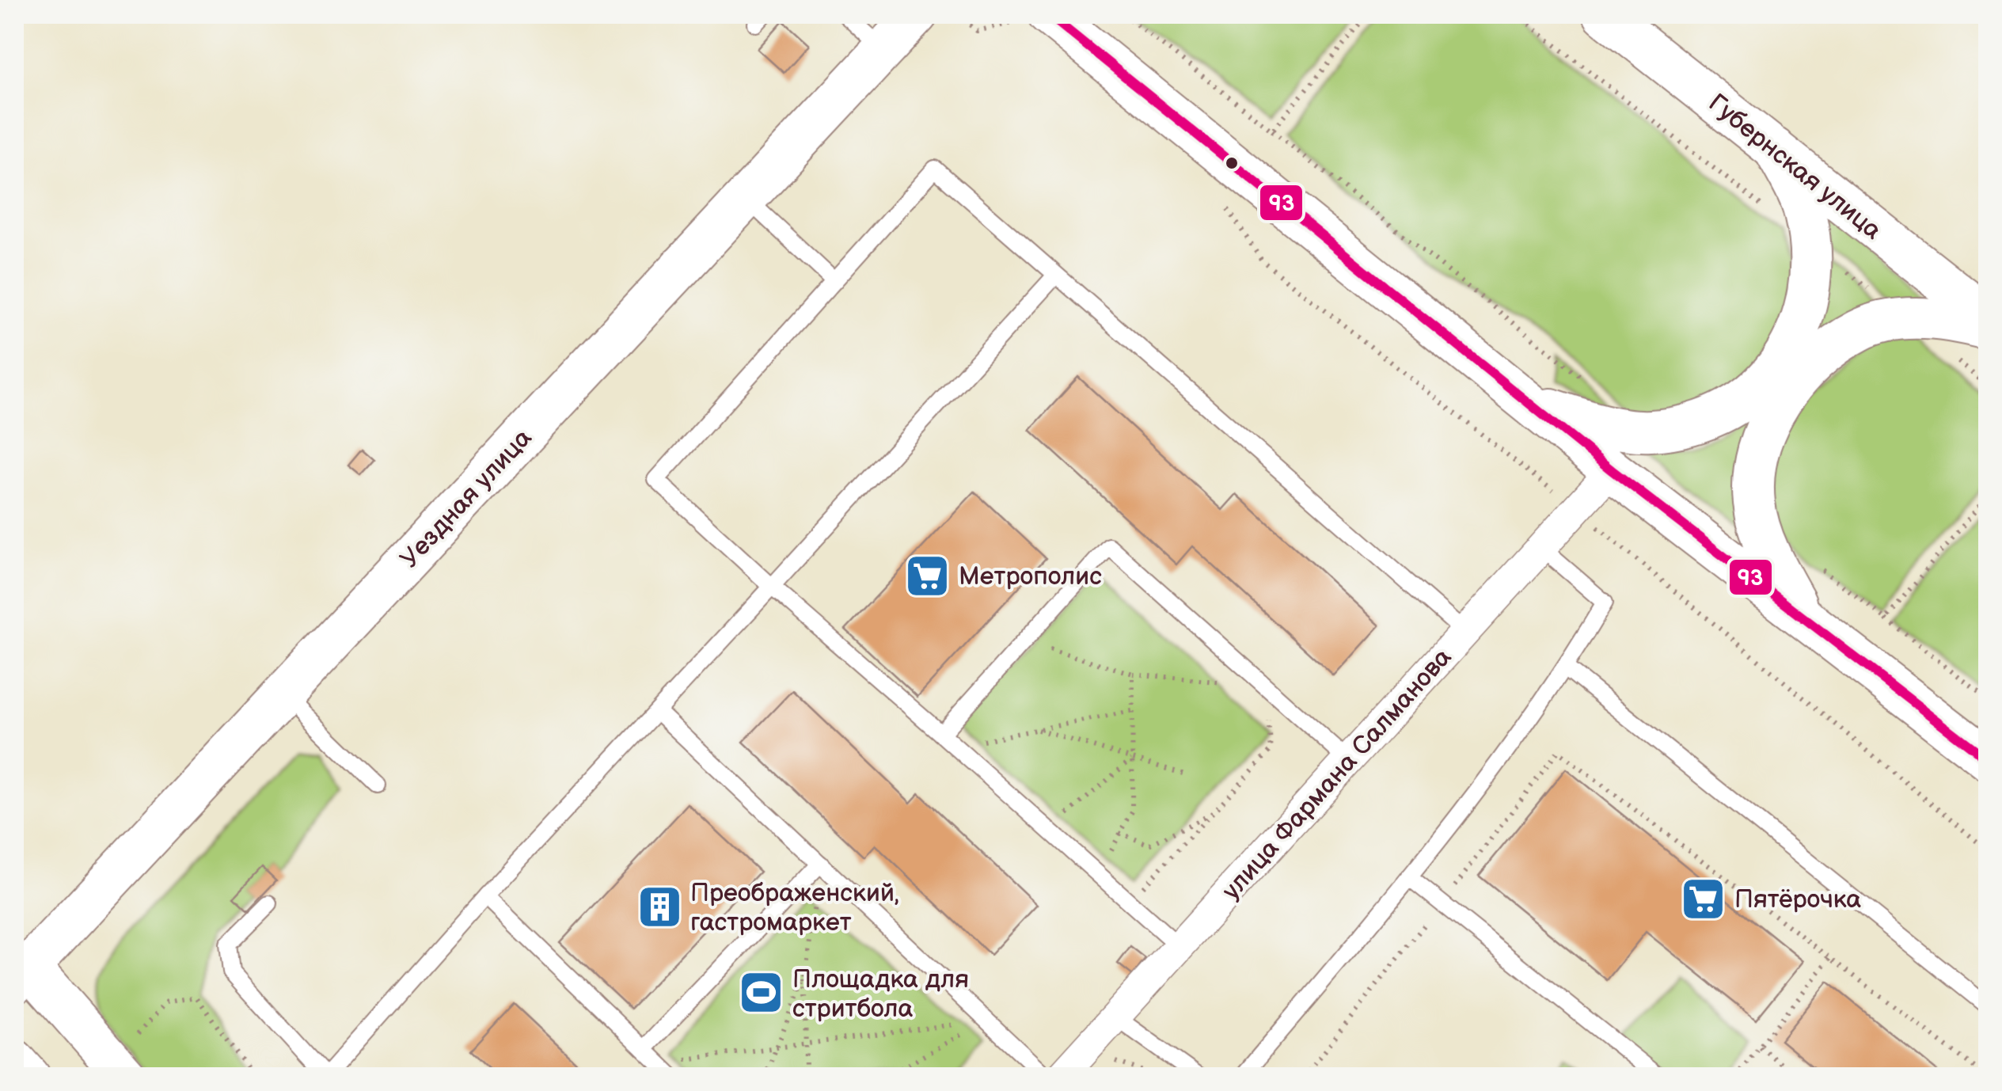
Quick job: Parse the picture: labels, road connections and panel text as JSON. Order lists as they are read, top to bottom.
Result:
{
  "streets": {
    "street": ["Губернская улица", "Уездная улица", "улица Фармана Салманова"]
  },
  "places": {
    "supermarket": ["Метрополис", "Пятёрочка"],
    "building": ["Преображенский, гастромаркет"],
    "sports": ["Площадка для стритбола"]
  },
  "lines": ["transit line 93"]
}
